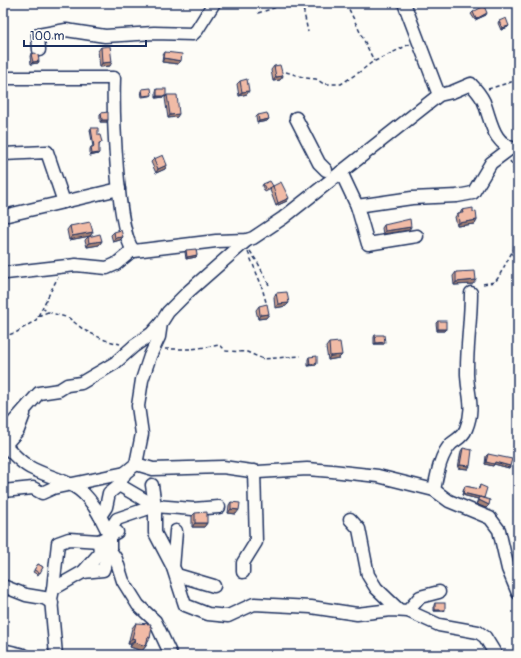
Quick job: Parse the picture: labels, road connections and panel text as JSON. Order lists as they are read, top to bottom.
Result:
{
  "scale_bar": "100 m"
}
